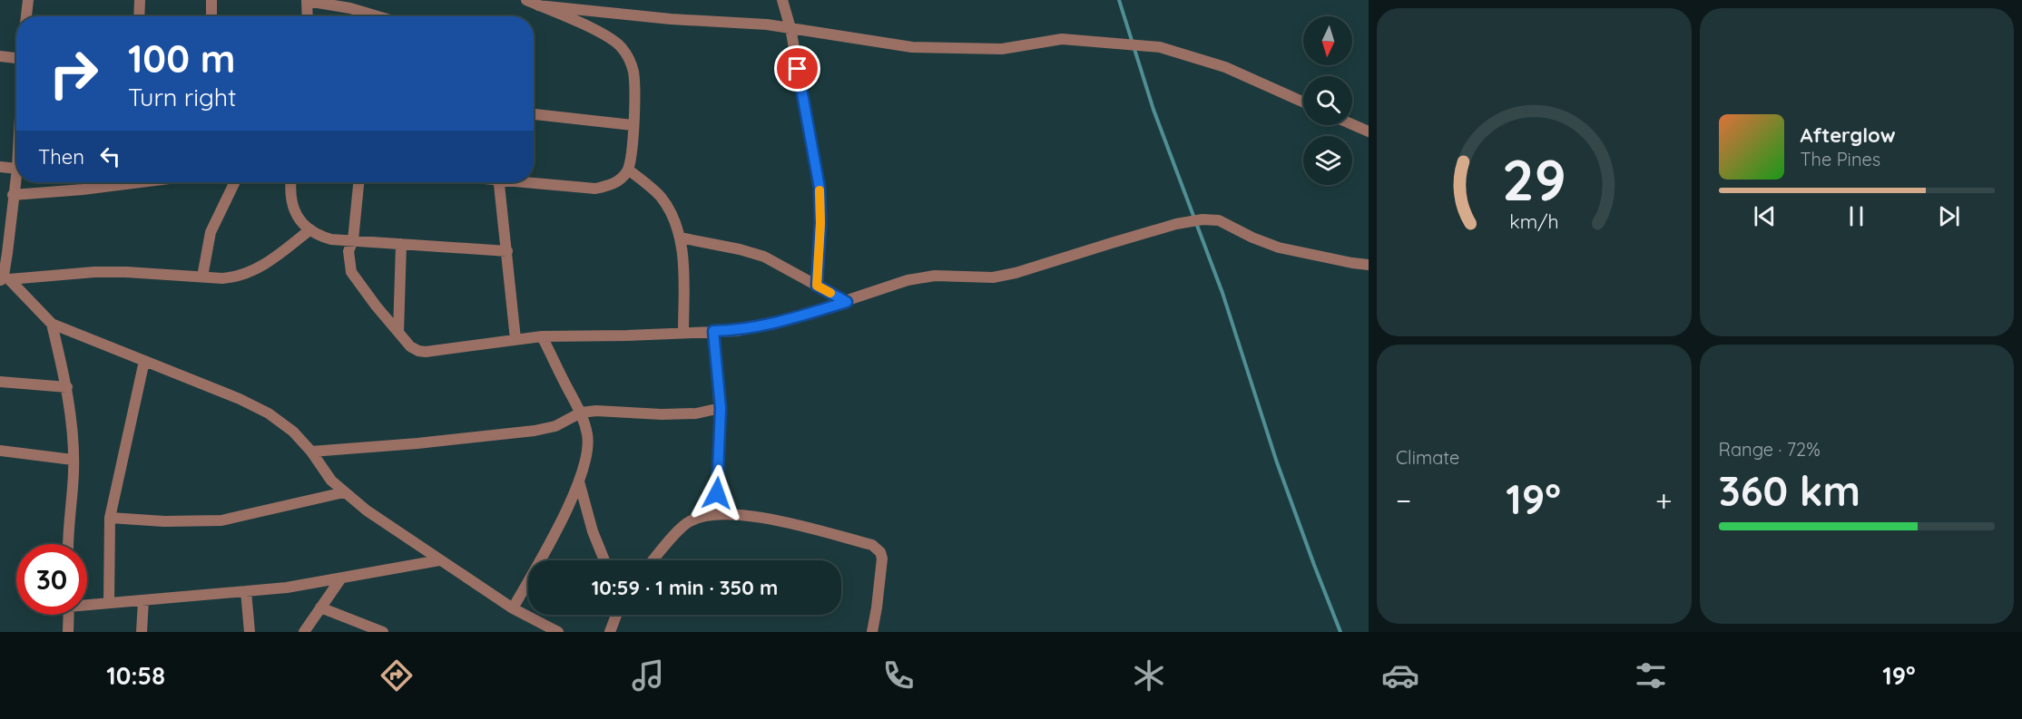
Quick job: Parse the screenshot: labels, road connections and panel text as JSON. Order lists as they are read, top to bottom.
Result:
{
  "north": "bottom",
  "page": {
    "turn": ["100 m", "Turn right"],
    "song": ["Afterglow", "The Pines"],
    "then": "Then",
    "tile": [
      "Climate",
      ["Range · 72%", "360 km"]
    ],
    "heat": ["−", "19°", "+"],
    "limit": "30",
    "trip": "10:59 · 1 min · 350 m",
    "tabs": ["10:58", "19°"],
    "gauge": ["29", "km/h"]
  }
}
